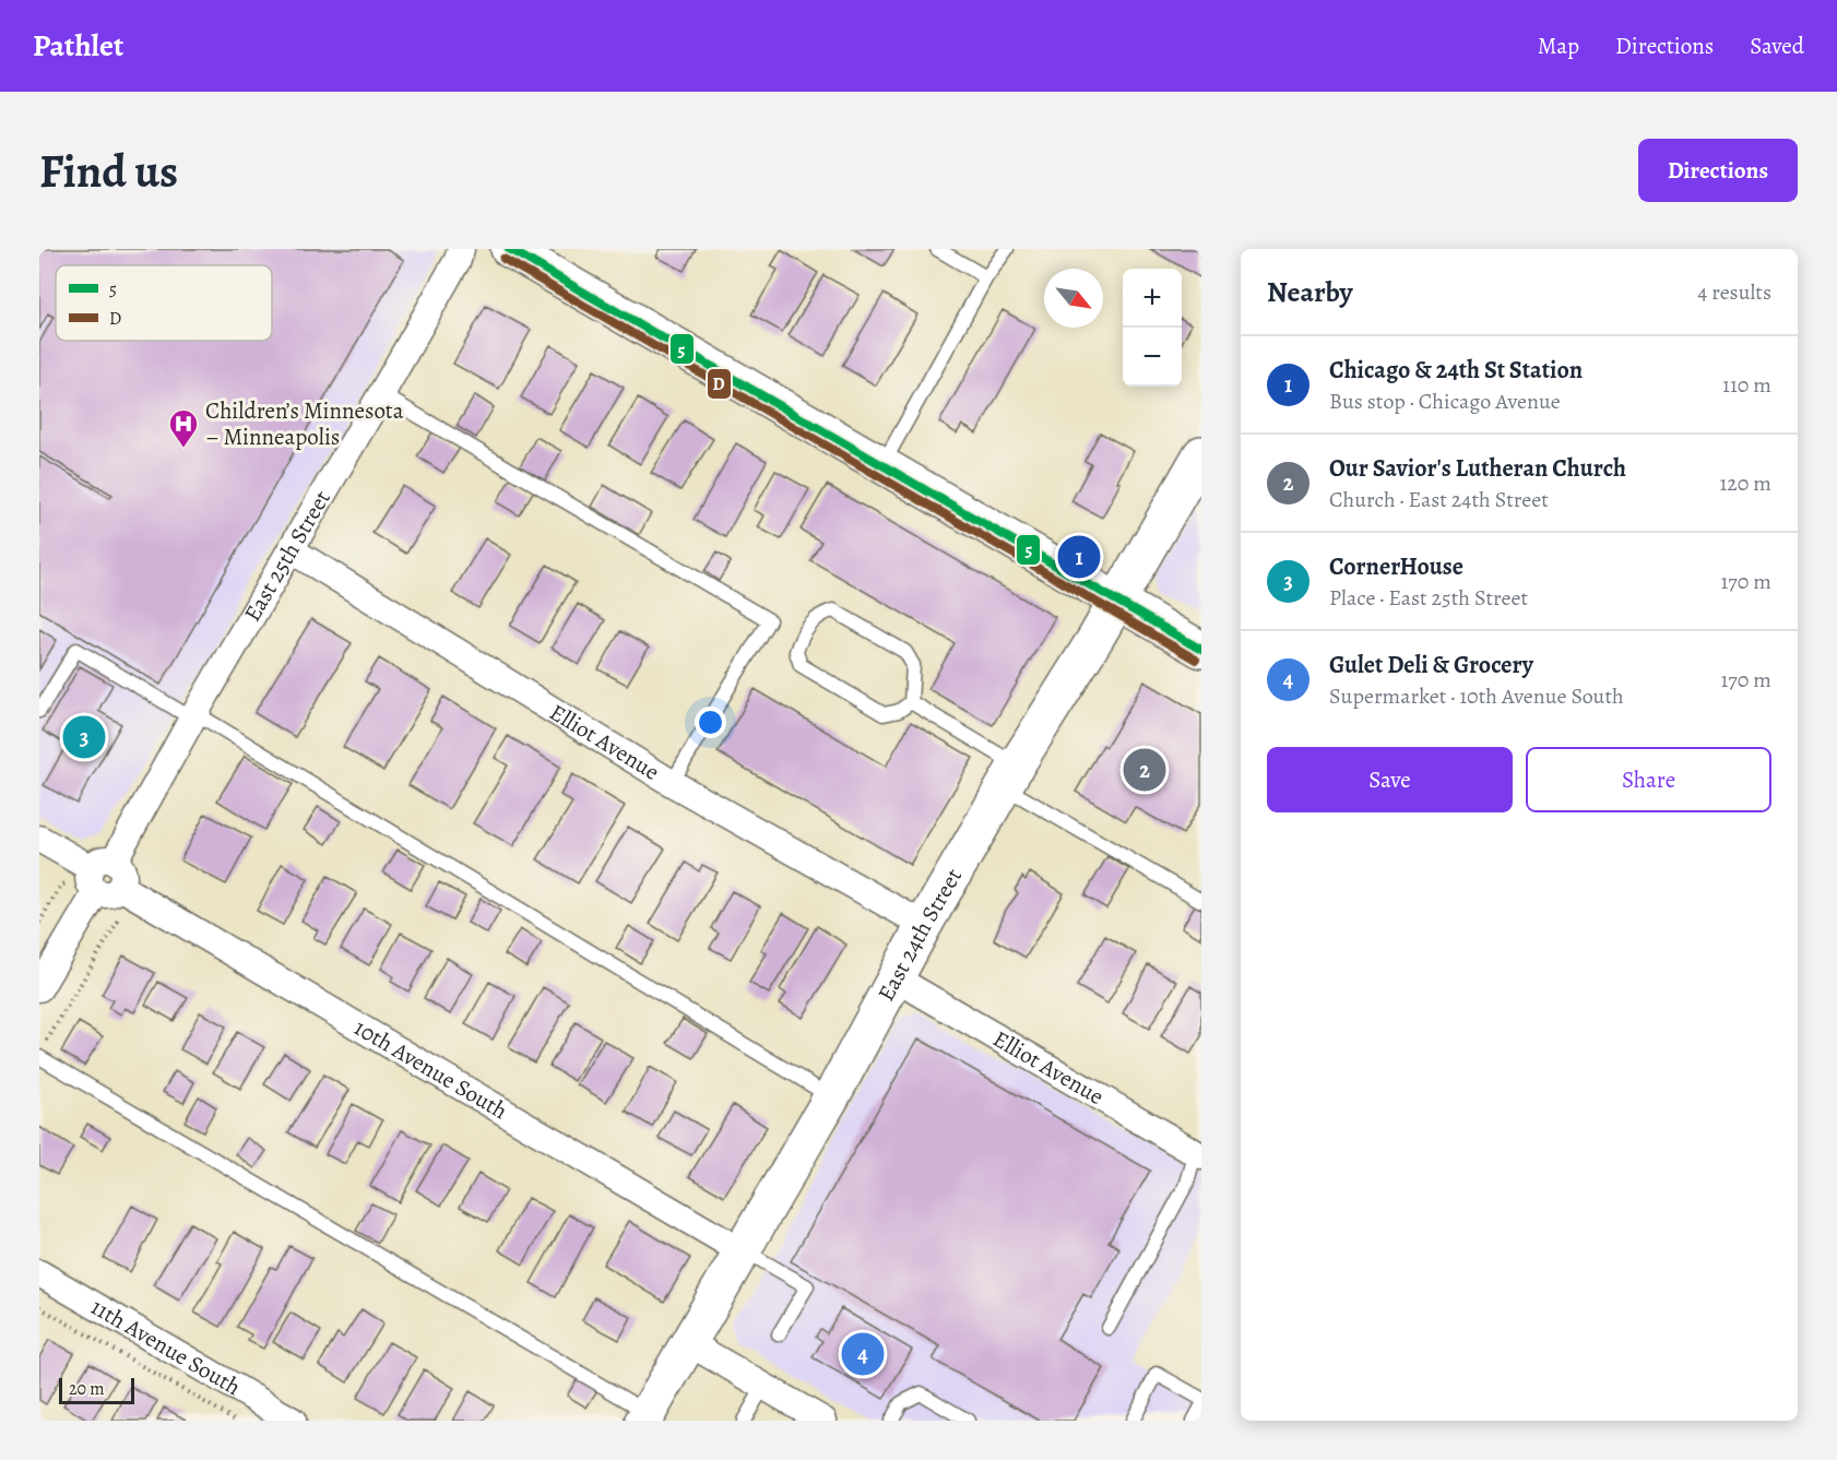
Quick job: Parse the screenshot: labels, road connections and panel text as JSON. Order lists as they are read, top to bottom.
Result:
{
  "streets": {
    "street": [
      "East 25th Street",
      "Elliot Avenue",
      "East 24th Street",
      "10th Avenue South",
      "11th Avenue South"
    ]
  },
  "crossings": [
    ["East 25th Street", "Elliot Avenue"],
    ["East 25th Street", "10th Avenue South"],
    ["Elliot Avenue", "East 24th Street"],
    ["East 24th Street", "10th Avenue South"]
  ],
  "places": {
    "hospital": ["Children’s Minnesota – Minneapolis"]
  },
  "lines": ["transit line 5", "transit line D"],
  "legend": ["5", "D"],
  "scale_bar": "20 m",
  "north": "bottom right",
  "page": {
    "header": "Pathlet",
    "nav": ["Map", "Directions", "Saved"],
    "buttons": [
      "Directions",
      ["Save", "Share"]
    ],
    "title": "Find us",
    "heading": ["Nearby", "4 results"],
    "map_buttons": ["+", "−"],
    "list": [
      {
        "mark": "1",
        "name": "Chicago & 24th St Station",
        "note": "Bus stop · Chicago Avenue",
        "value": "110 m"
      },
      {
        "mark": "2",
        "name": "Our Savior's Lutheran Church",
        "note": "Church · East 24th Street",
        "value": "120 m"
      },
      {
        "mark": "3",
        "name": "CornerHouse",
        "note": "Place · East 25th Street",
        "value": "170 m"
      },
      {
        "mark": "4",
        "name": "Gulet Deli & Grocery",
        "note": "Supermarket · 10th Avenue South",
        "value": "170 m"
      }
    ],
    "pins": [
      "1",
      "3",
      "2",
      "4"
    ],
    "scale": "20 m"
  }
}
